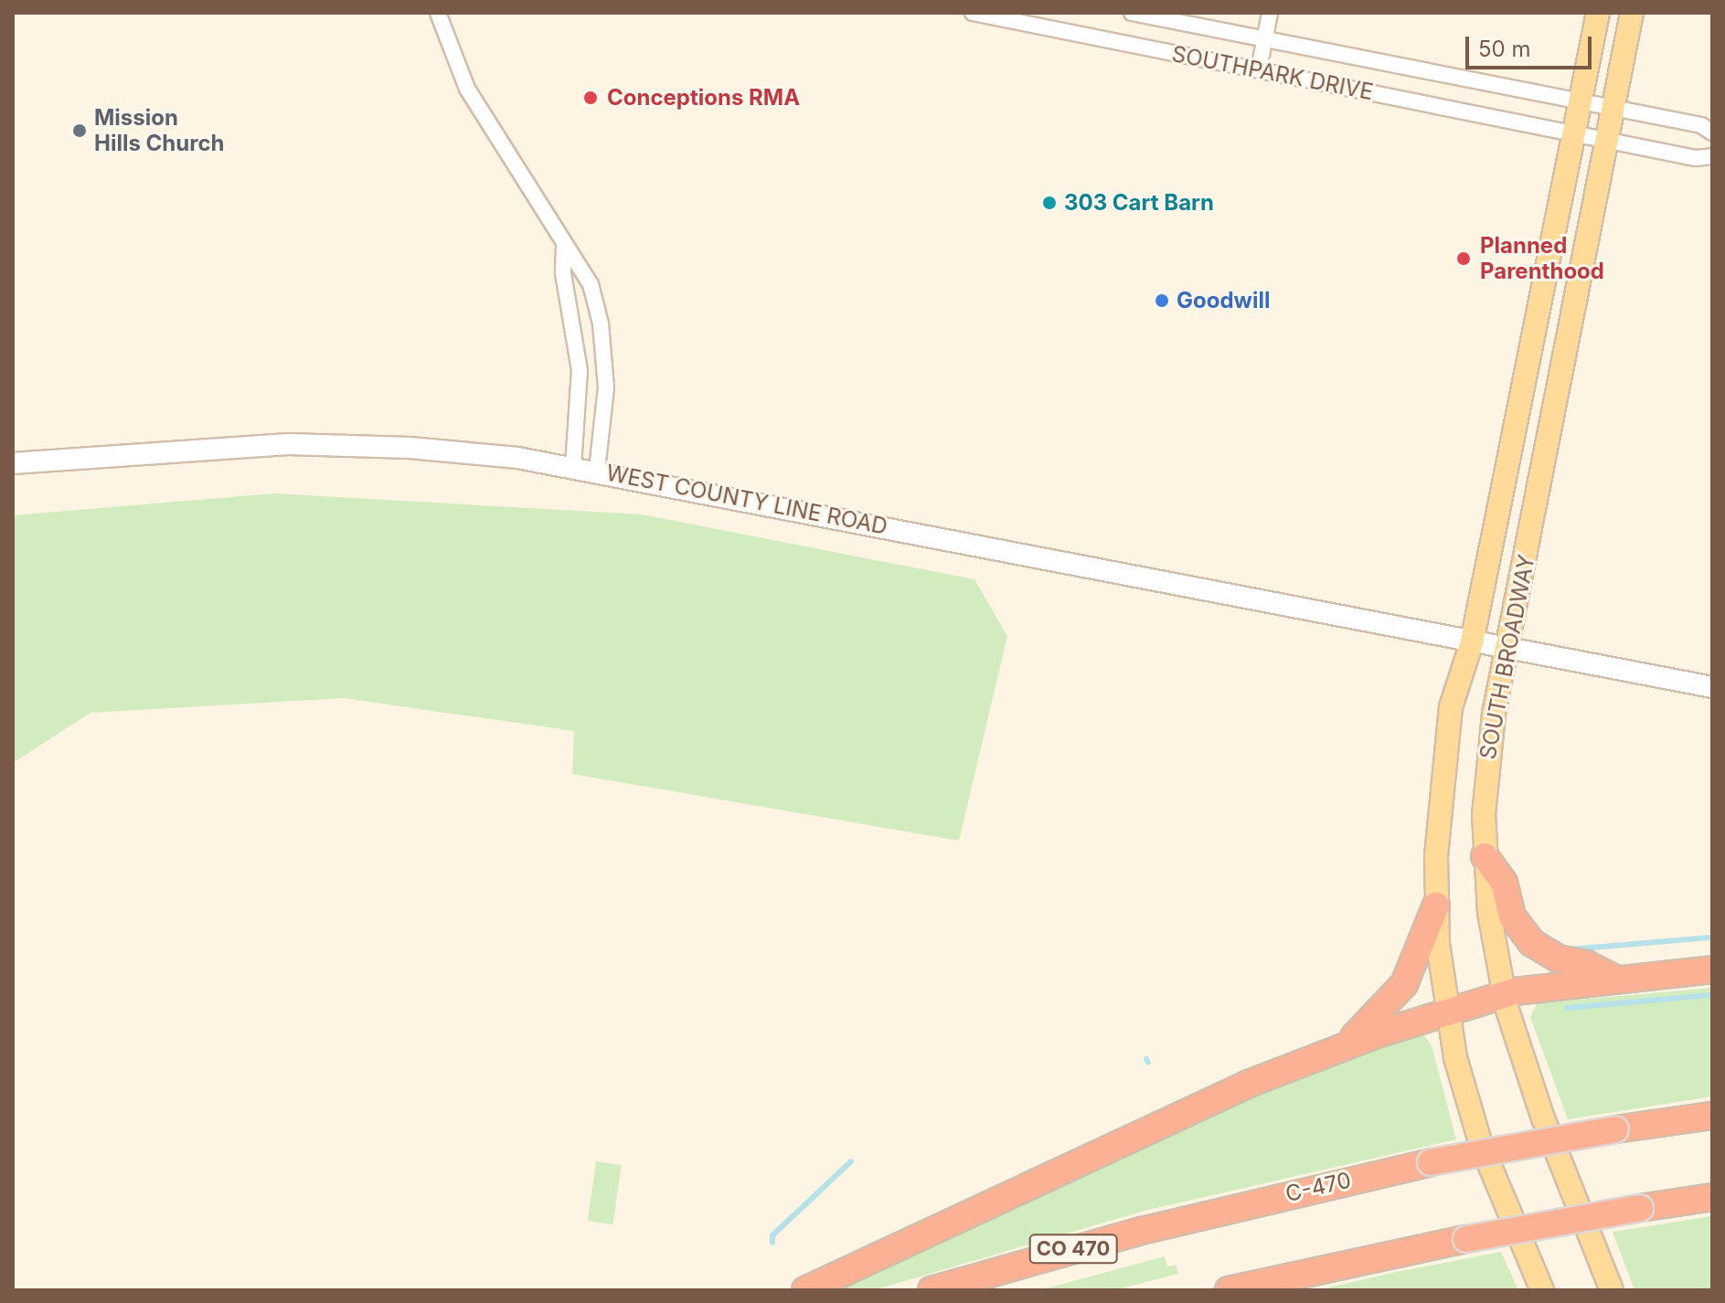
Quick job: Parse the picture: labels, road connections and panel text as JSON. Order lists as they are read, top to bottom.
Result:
{
  "streets": {
    "highway": ["C-470", "CO 470"],
    "main road": ["WEST COUNTY LINE ROAD", "SOUTH BROADWAY"],
    "street": ["SOUTHPARK DRIVE"]
  },
  "crossings": [
    ["SOUTHPARK DRIVE", "SOUTH BROADWAY"],
    ["WEST COUNTY LINE ROAD", "SOUTH BROADWAY"]
  ],
  "places": [
    "Conceptions RMA",
    "Mission Hills Church",
    "303 Cart Barn",
    "Planned Parenthood",
    "Goodwill"
  ],
  "scale_bar": "50 m"
}
